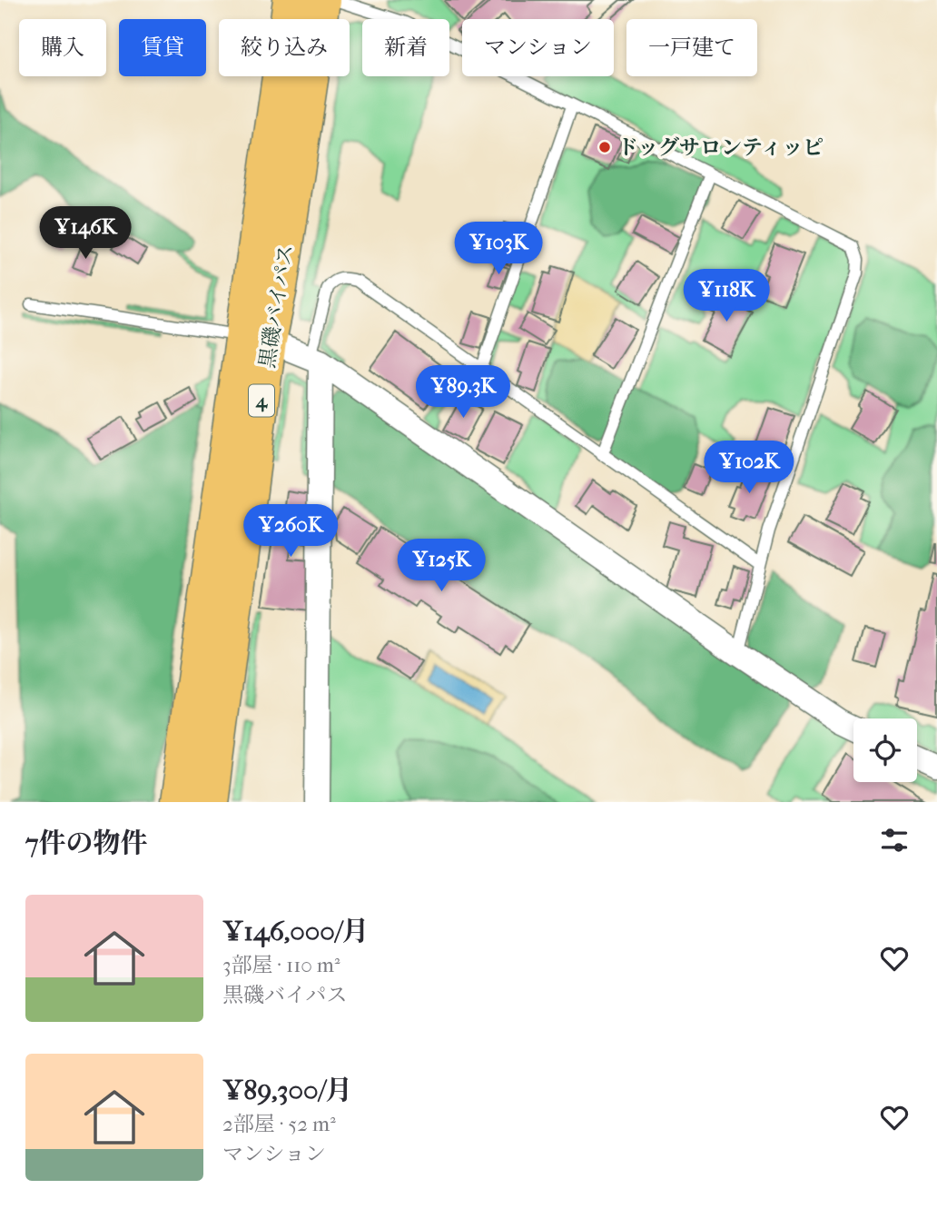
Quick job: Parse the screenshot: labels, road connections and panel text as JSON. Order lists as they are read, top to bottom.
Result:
{
  "streets": {
    "highway": ["黒磯バイパス", "4"]
  },
  "places": ["ドッグサロンティッピ"],
  "page": {
    "chip": [
      "購入",
      "賃貸",
      "絞り込み",
      "新着",
      "マンション",
      "一戸建て"
    ],
    "price": [
      "¥146K",
      "¥103K",
      "¥118K",
      "¥89.3K",
      "¥102K",
      "¥260K",
      "¥125K"
    ],
    "heading": "7件の物件",
    "list": [
      {
        "name": "¥146,000/月",
        "note": "3部屋 · 110 m² · 黒磯バイパス"
      },
      {
        "name": "¥89,300/月",
        "note": "2部屋 · 52 m² · マンション"
      }
    ]
  }
}
